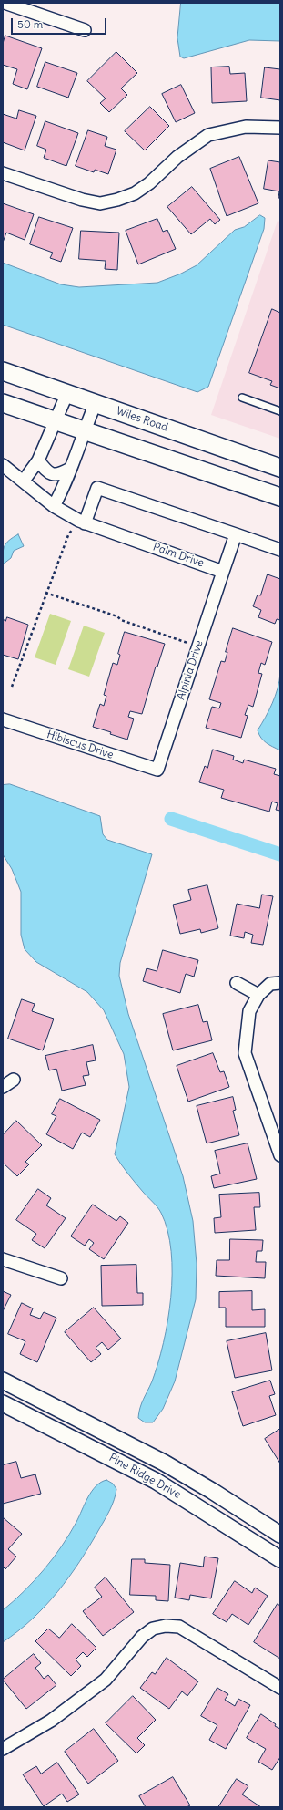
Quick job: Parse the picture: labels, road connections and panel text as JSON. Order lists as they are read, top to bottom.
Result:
{
  "streets": {
    "main road": ["Wiles Road"],
    "street": [
      "Palm Drive",
      "Alpinia Drive",
      "Hibiscus Drive",
      "Pine Ridge Drive"
    ]
  },
  "crossings": [
    ["Palm Drive", "Alpinia Drive"],
    ["Alpinia Drive", "Hibiscus Drive"]
  ],
  "scale_bar": "50 m"
}
